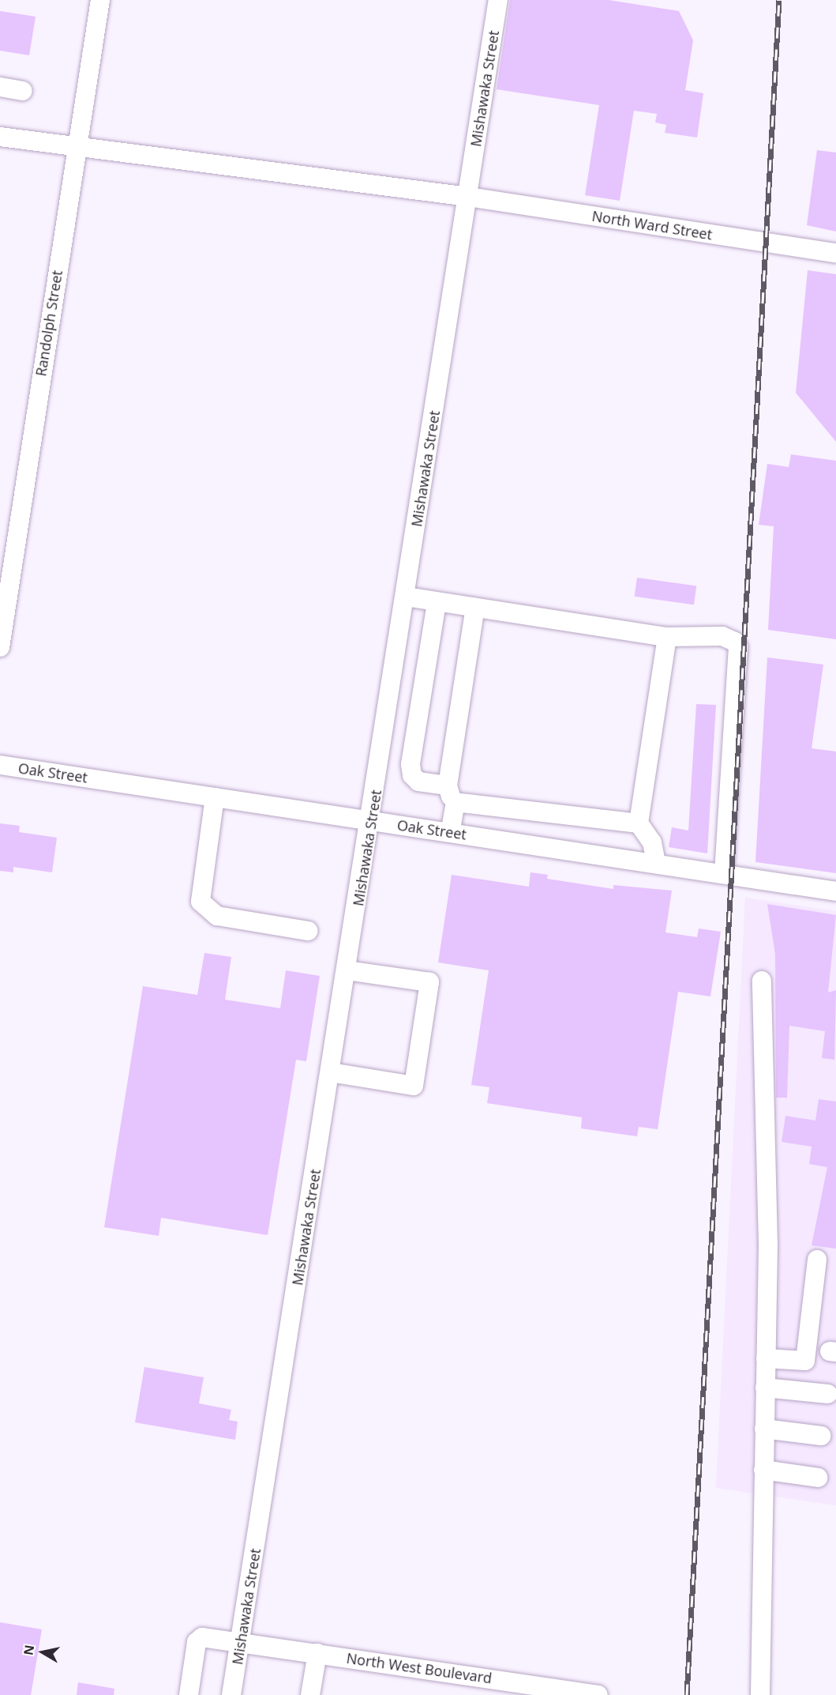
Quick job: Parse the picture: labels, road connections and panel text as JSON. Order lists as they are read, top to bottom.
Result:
{
  "streets": {
    "street": [
      "Mishawaka Street",
      "North Ward Street",
      "Randolph Street",
      "Oak Street",
      "North West Boulevard"
    ]
  },
  "crossings": [
    ["Mishawaka Street", "North Ward Street"],
    ["Mishawaka Street", "Oak Street"],
    ["Mishawaka Street", "North West Boulevard"],
    ["North Ward Street", "Randolph Street"]
  ],
  "north": "left"
}
